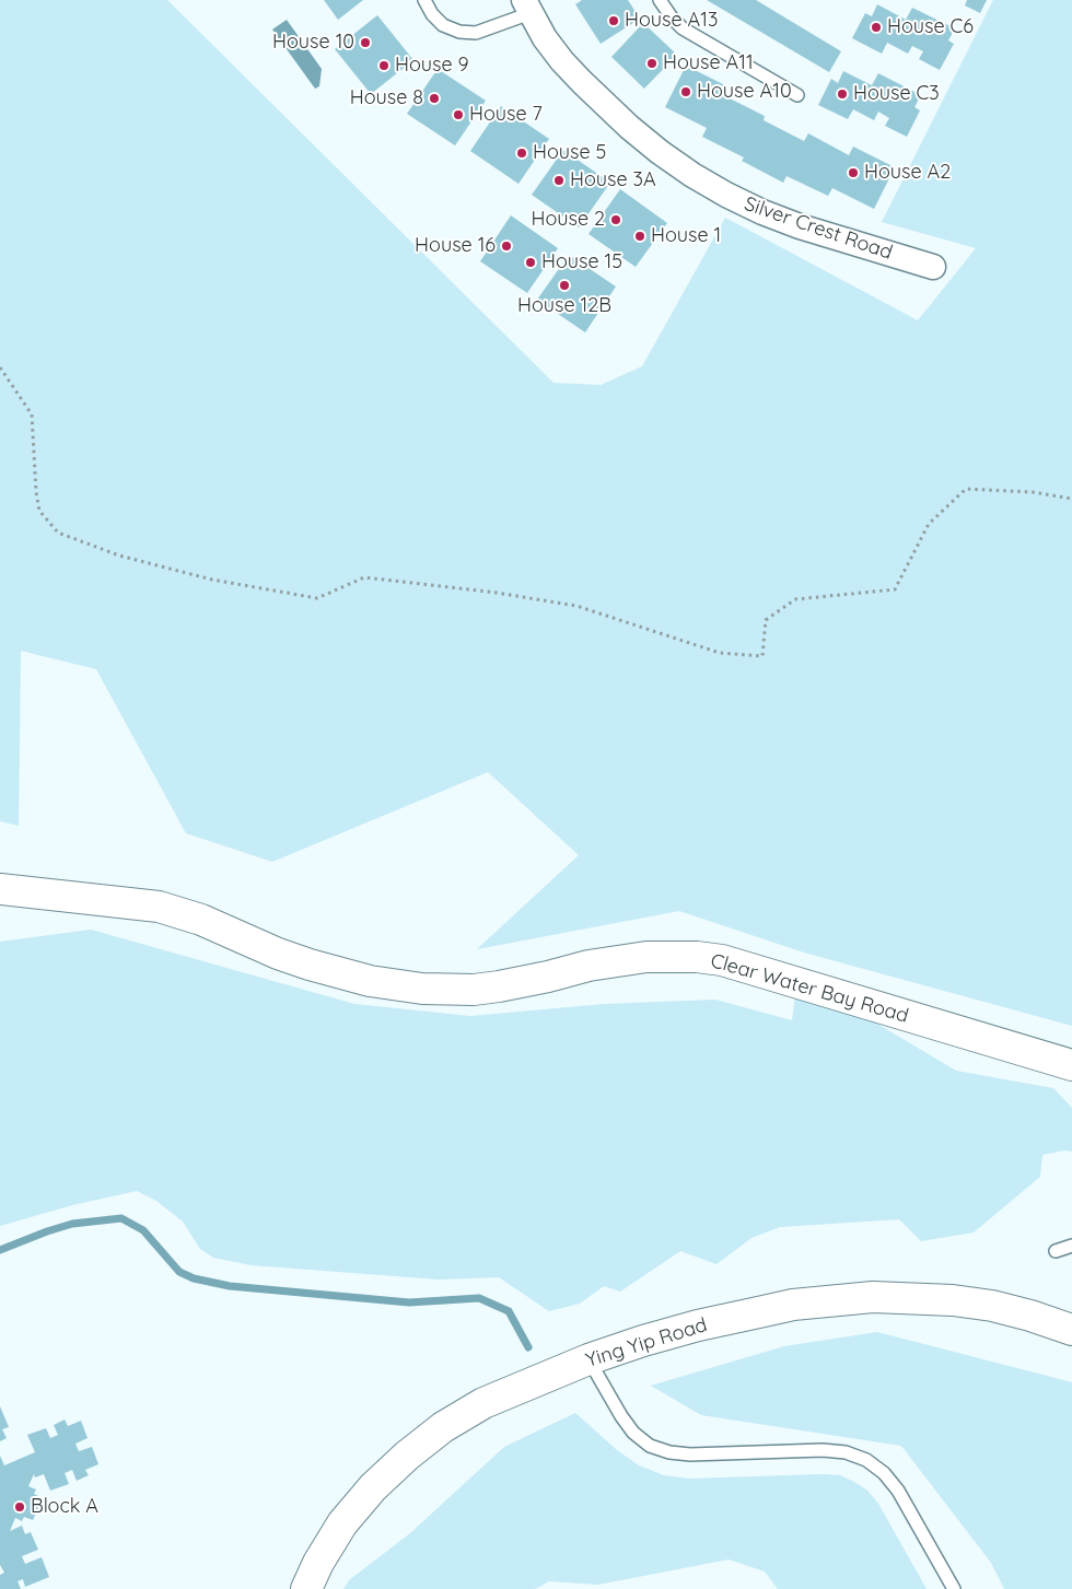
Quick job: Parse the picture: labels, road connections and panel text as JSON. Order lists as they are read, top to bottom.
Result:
{
  "streets": {
    "main road": ["Clear Water Bay Road", "Ying Yip Road"],
    "street": ["Silver Crest Road"]
  },
  "places": [
    "House A13",
    "House C6",
    "House 10",
    "House A11",
    "House 9",
    "House A10",
    "House C3",
    "House 8",
    "House 7",
    "House 5",
    "House A2",
    "House 3A",
    "House 2",
    "House 1",
    "House 16",
    "House 15",
    "House 12B",
    "Block A"
  ]
}
